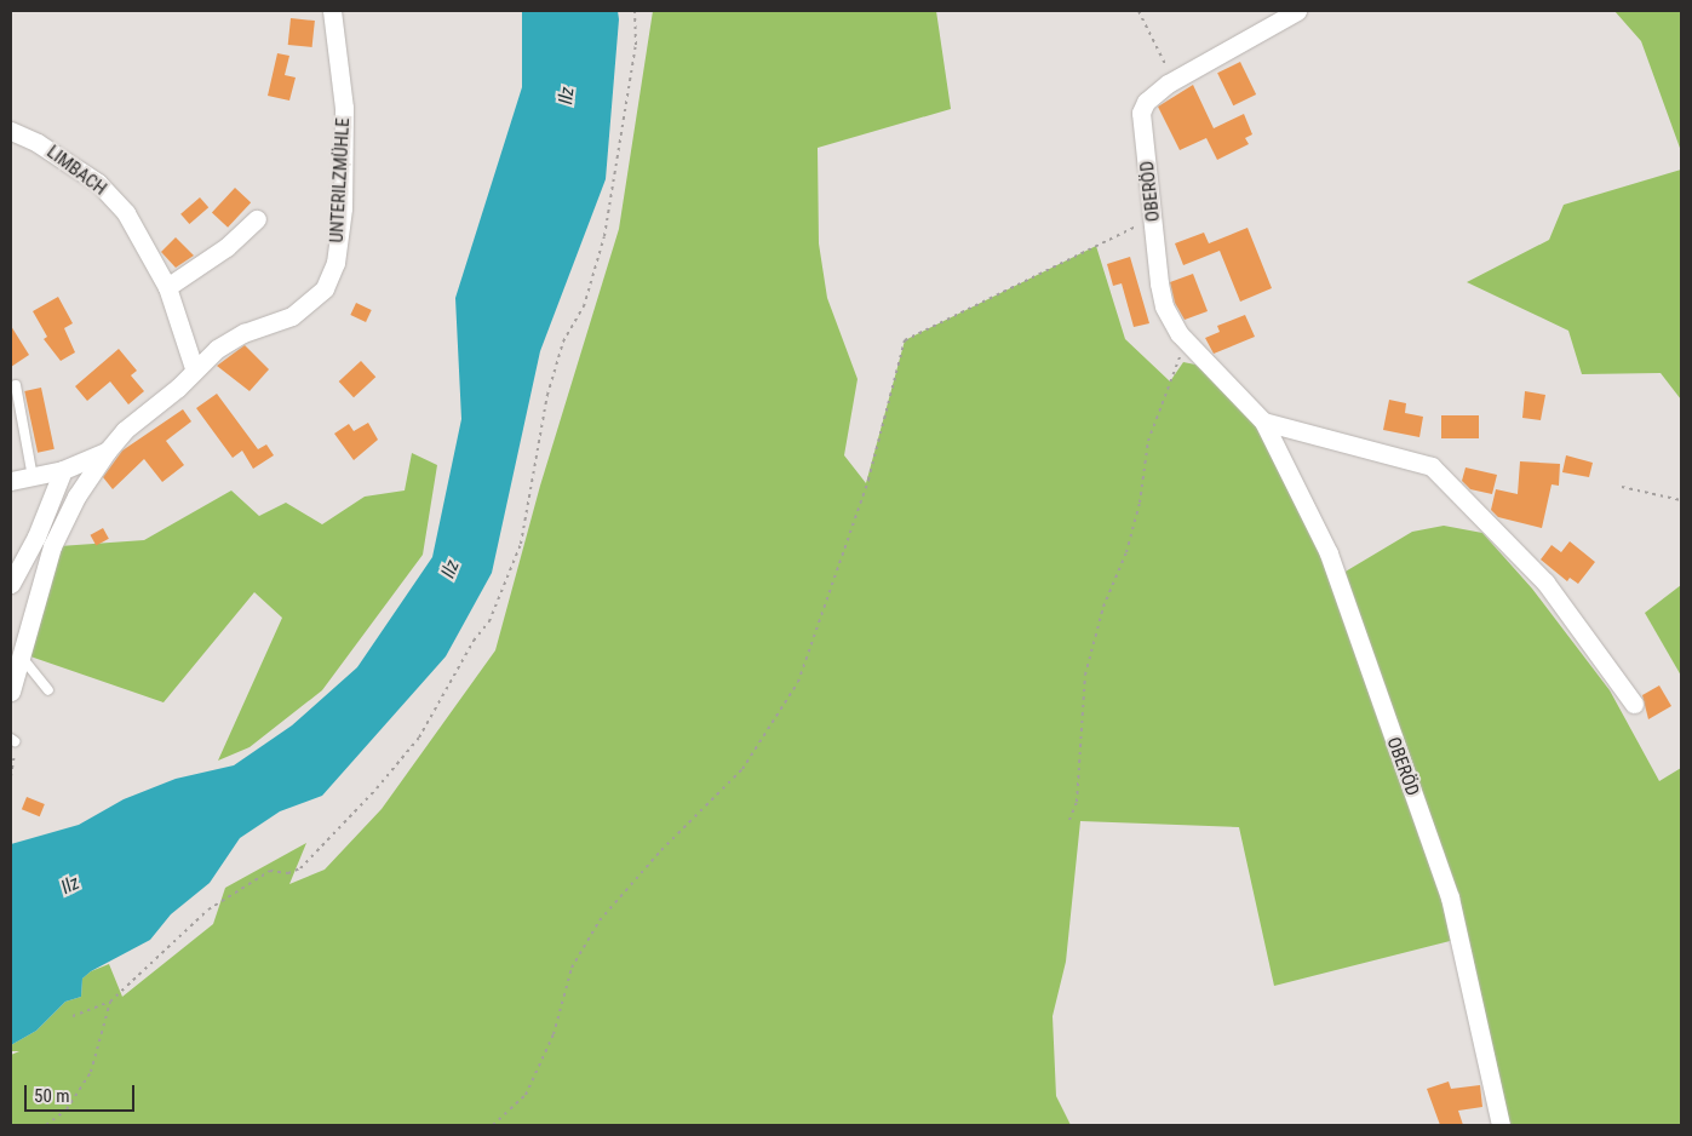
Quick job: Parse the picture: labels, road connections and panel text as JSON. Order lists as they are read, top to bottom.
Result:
{
  "streets": {
    "street": ["LIMBACH", "UNTERILZMÜHLE", "OBERÖD"]
  },
  "crossings": [
    ["LIMBACH", "UNTERILZMÜHLE"]
  ],
  "water": ["Ilz"],
  "scale_bar": "50 m"
}
